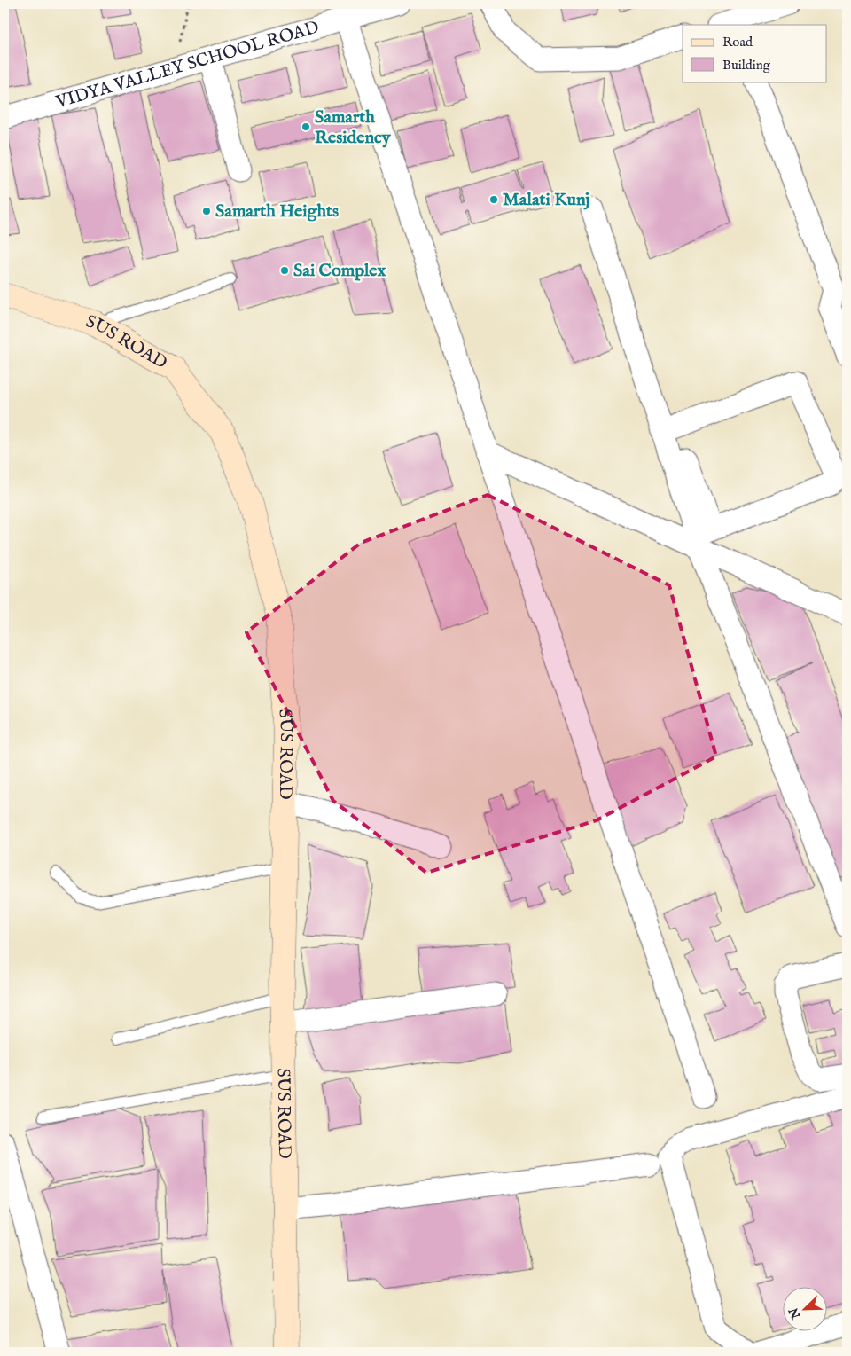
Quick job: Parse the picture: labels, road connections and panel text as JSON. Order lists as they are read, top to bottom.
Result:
{
  "streets": {
    "main road": ["SUS ROAD"],
    "street": ["VIDYA VALLEY SCHOOL ROAD"]
  },
  "places": [
    "Samarth Residency",
    "Malati Kunj",
    "Samarth Heights",
    "Sai Complex"
  ],
  "legend": ["Road", "Building"],
  "north": "bottom left"
}
